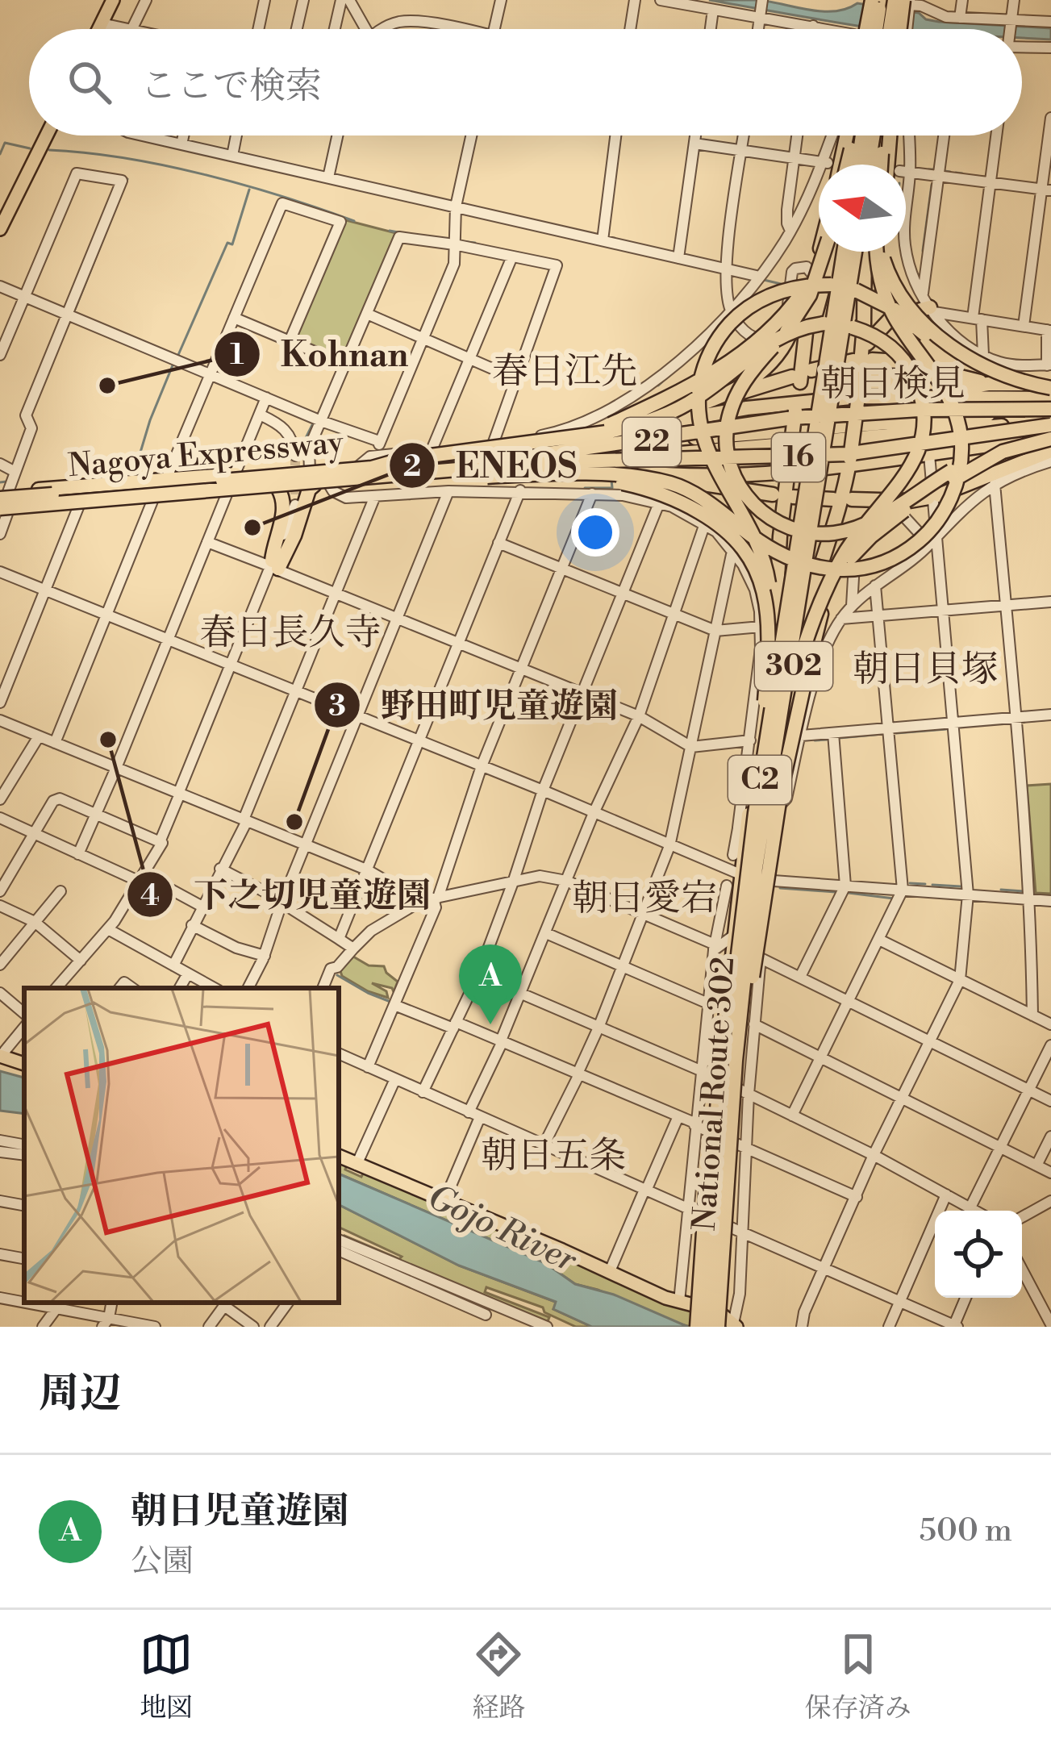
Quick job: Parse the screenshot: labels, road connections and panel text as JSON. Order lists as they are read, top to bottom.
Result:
{
  "streets": {
    "highway": [
      "22",
      "Nagoya Expressway",
      "16",
      "302",
      "C2",
      "National Route 302"
    ]
  },
  "crossings": [
    ["22", "Nagoya Expressway"],
    ["22", "National Route 302"],
    ["C2", "National Route 302"]
  ],
  "districts": [
    "春日江先",
    "朝日検見",
    "春日長久寺",
    "朝日貝塚",
    "朝日愛宕",
    "朝日五条"
  ],
  "water": ["Gojo River"],
  "places": [
    "Kohnan",
    "ENEOS",
    "下之切児童遊園",
    "野田町児童遊園"
  ],
  "north": "left",
  "page": {
    "search": "ここで検索",
    "pins": "A",
    "heading": "周辺",
    "list": [
      {
        "mark": "A",
        "name": "朝日児童遊園",
        "note": "公園",
        "value": "500 m"
      }
    ],
    "nav": ["地図", "経路", "保存済み"]
  }
}
